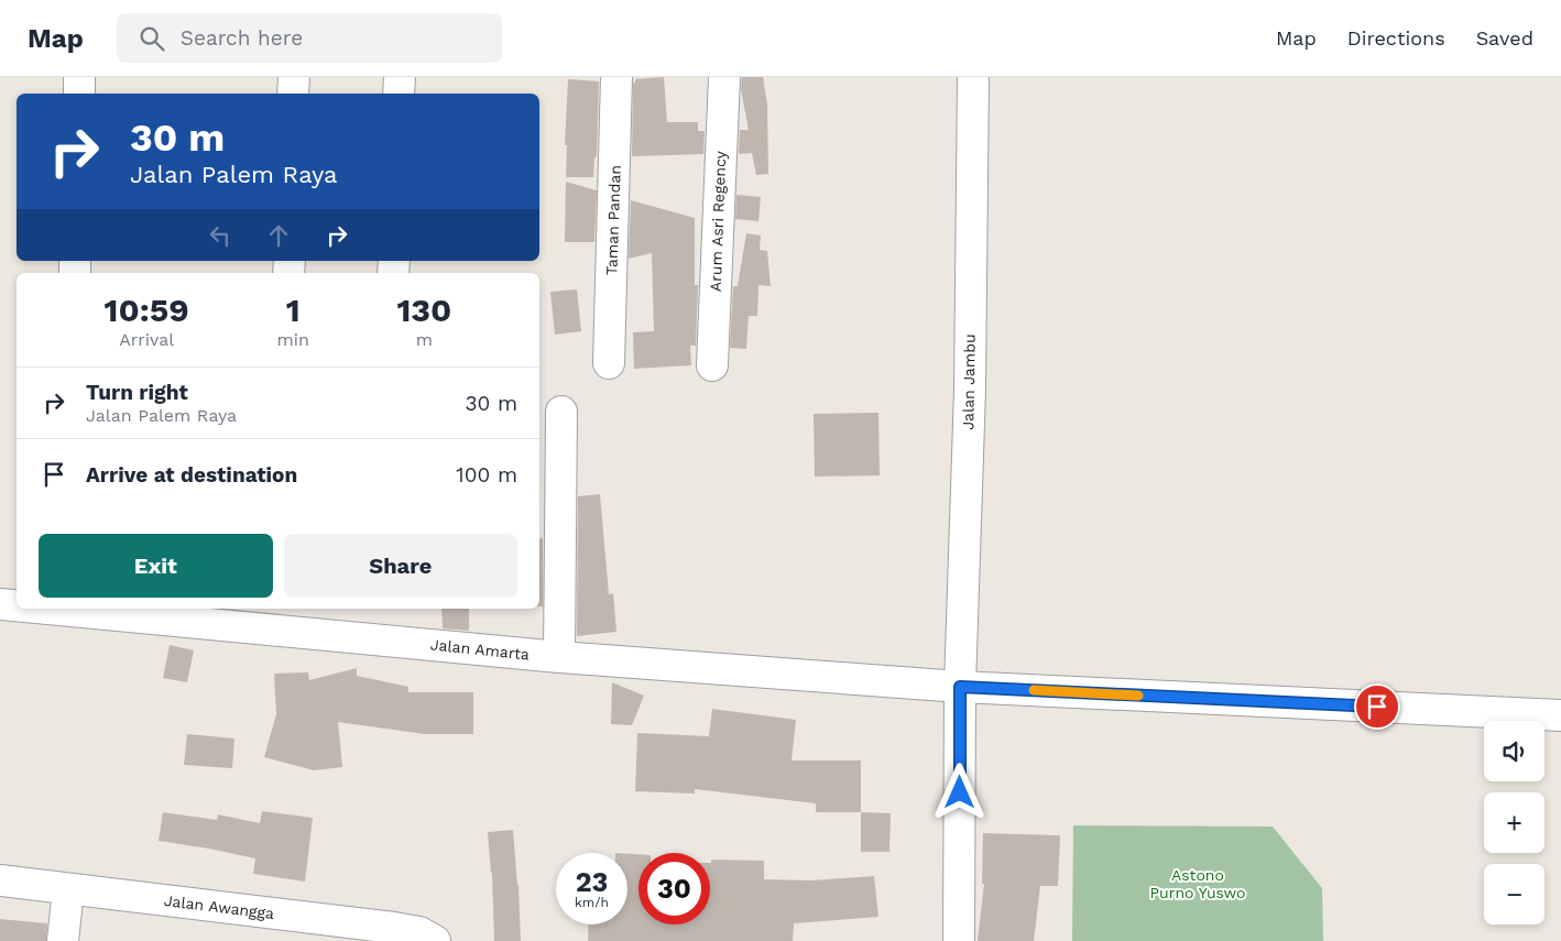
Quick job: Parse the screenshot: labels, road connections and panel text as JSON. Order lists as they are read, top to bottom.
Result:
{
  "streets": {
    "street": [
      "Taman Pandan",
      "Arum Asri Regency",
      "Jalan Jambu",
      "Jalan Amarta",
      "Jalan Awangga"
    ]
  },
  "crossings": [
    ["Jalan Jambu", "Jalan Amarta"]
  ],
  "parks": ["Astono Purno Yuswo"],
  "page": {
    "header": "Map",
    "search": "Search here",
    "nav": ["Map", "Directions", "Saved"],
    "turn": ["30 m", "Jalan Palem Raya"],
    "eta": [
      "10:59",
      "Arrival",
      "1",
      "min",
      "130",
      "m"
    ],
    "list": [
      {
        "name": "Turn right",
        "note": "Jalan Palem Raya",
        "value": "30 m"
      },
      {
        "name": "Arrive at destination",
        "value": "100 m"
      }
    ],
    "buttons": ["Exit", "Share"],
    "map_buttons": ["+", "−"],
    "speed": "23 km/h",
    "limit": "30"
  }
}
